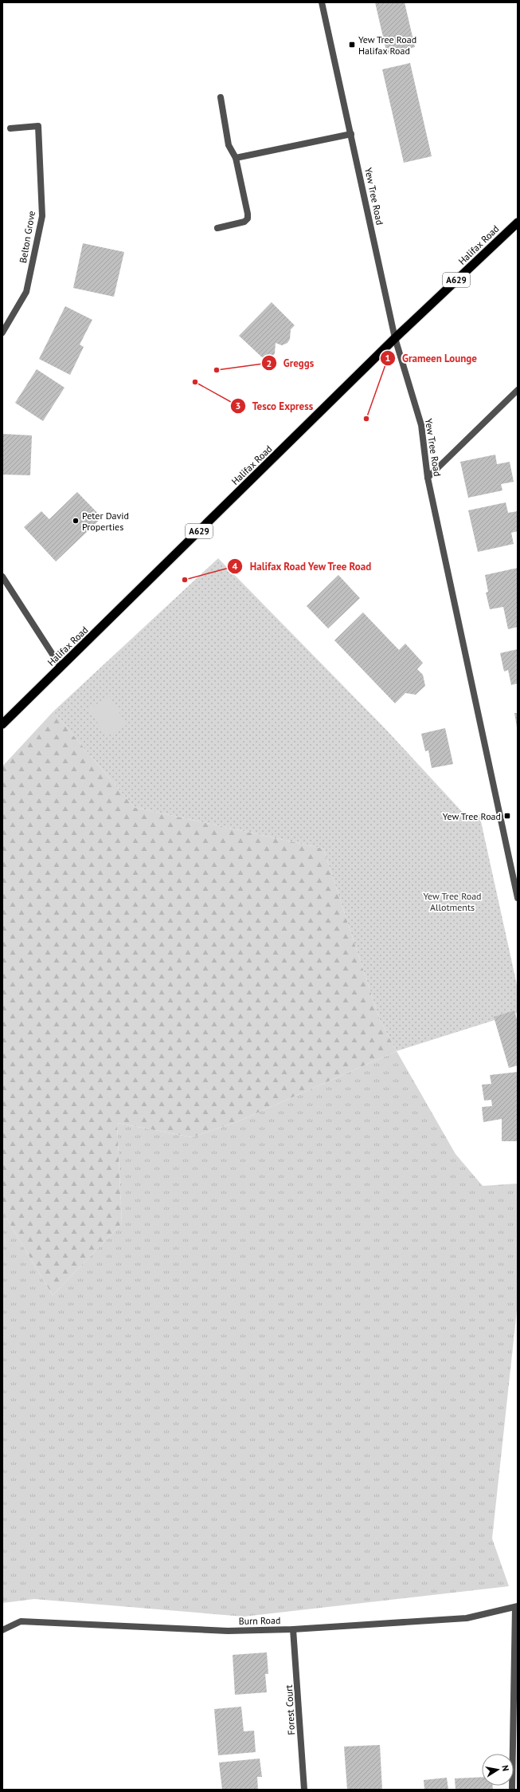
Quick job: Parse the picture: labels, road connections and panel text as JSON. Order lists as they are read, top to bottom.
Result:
{
  "streets": {
    "highway": ["Halifax Road", "A629"],
    "street": [
      "Yew Tree Road",
      "Belton Grove",
      "Burn Road",
      "Forest Court"
    ]
  },
  "crossings": [
    ["Yew Tree Road", "Halifax Road"],
    ["Burn Road", "Forest Court"]
  ],
  "parks": ["Yew Tree Road Allotments"],
  "places": {
    "transit": ["Yew Tree Road Halifax Road", "Yew Tree Road"],
    "other": [
      "Greggs",
      "Tesco Express",
      "Grameen Lounge",
      "Peter David Properties",
      "Halifax Road Yew Tree Road"
    ]
  },
  "north": "right"
}
